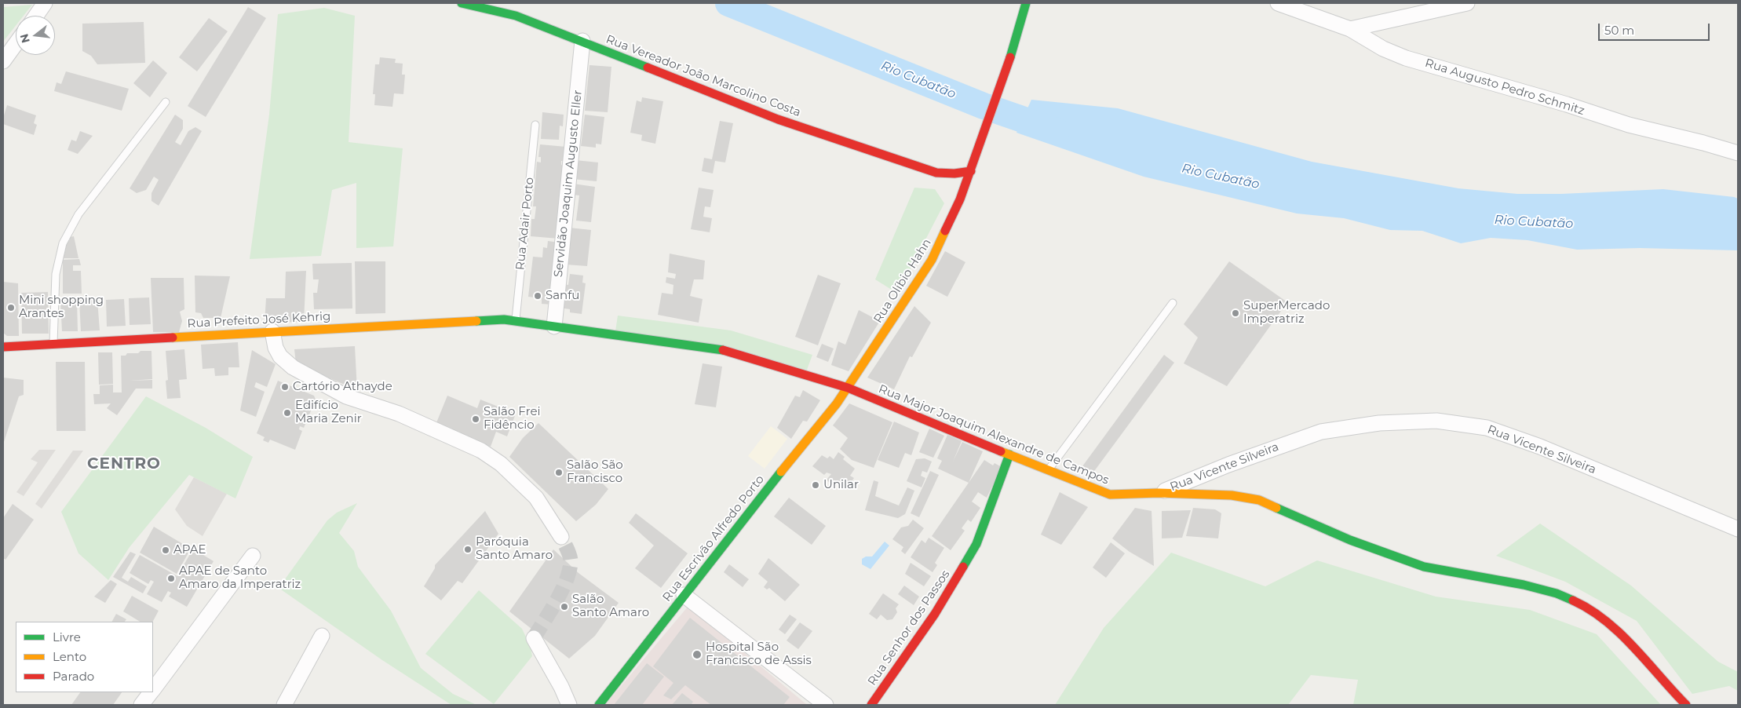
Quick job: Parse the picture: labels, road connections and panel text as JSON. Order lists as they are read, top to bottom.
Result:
{
  "streets": {
    "main road": [
      "Rua Vereador João Marcolino Costa",
      "Rua Olíbio Hahn",
      "Rua Prefeito José Kehrig",
      "Rua Major Joaquim Alexandre de Campos",
      "Rua Escrivão Alfredo Porto",
      "Rua Senhor dos Passos"
    ],
    "street": ["Rua Augusto Pedro Schmitz", "Servidão Joaquim Augusto Eller", "Rua Vicente Silveira"],
    "lane": ["Rua Adair Porto"]
  },
  "crossings": [
    ["Rua Vereador João Marcolino Costa", "Servidão Joaquim Augusto Eller"],
    ["Rua Vereador João Marcolino Costa", "Rua Olíbio Hahn"],
    ["Servidão Joaquim Augusto Eller", "Rua Prefeito José Kehrig"],
    ["Servidão Joaquim Augusto Eller", "Rua Major Joaquim Alexandre de Campos"],
    ["Rua Adair Porto", "Rua Prefeito José Kehrig"],
    ["Rua Olíbio Hahn", "Rua Major Joaquim Alexandre de Campos"],
    ["Rua Olíbio Hahn", "Rua Escrivão Alfredo Porto"],
    ["Rua Prefeito José Kehrig", "Rua Major Joaquim Alexandre de Campos"],
    ["Rua Major Joaquim Alexandre de Campos", "Rua Vicente Silveira"],
    ["Rua Major Joaquim Alexandre de Campos", "Rua Escrivão Alfredo Porto"],
    ["Rua Major Joaquim Alexandre de Campos", "Rua Senhor dos Passos"]
  ],
  "districts": ["CENTRO"],
  "water": ["Rio Cubatão"],
  "places": [
    "Sanfu",
    "Mini shopping Arantes",
    "SuperMercado Imperatriz",
    "Cartório Athayde",
    "Edifício Maria Zenir",
    "Salão Frei Fidêncio",
    "Salão São Francisco",
    "Unilar",
    "Paróquia Santo Amaro",
    "APAE",
    "APAE de Santo Amaro da Imperatriz",
    "Salão Santo Amaro",
    "Hospital São Francisco de Assis"
  ],
  "legend": ["Livre", "Lento", "Parado"],
  "scale_bar": "50 m",
  "north": "left"
}
